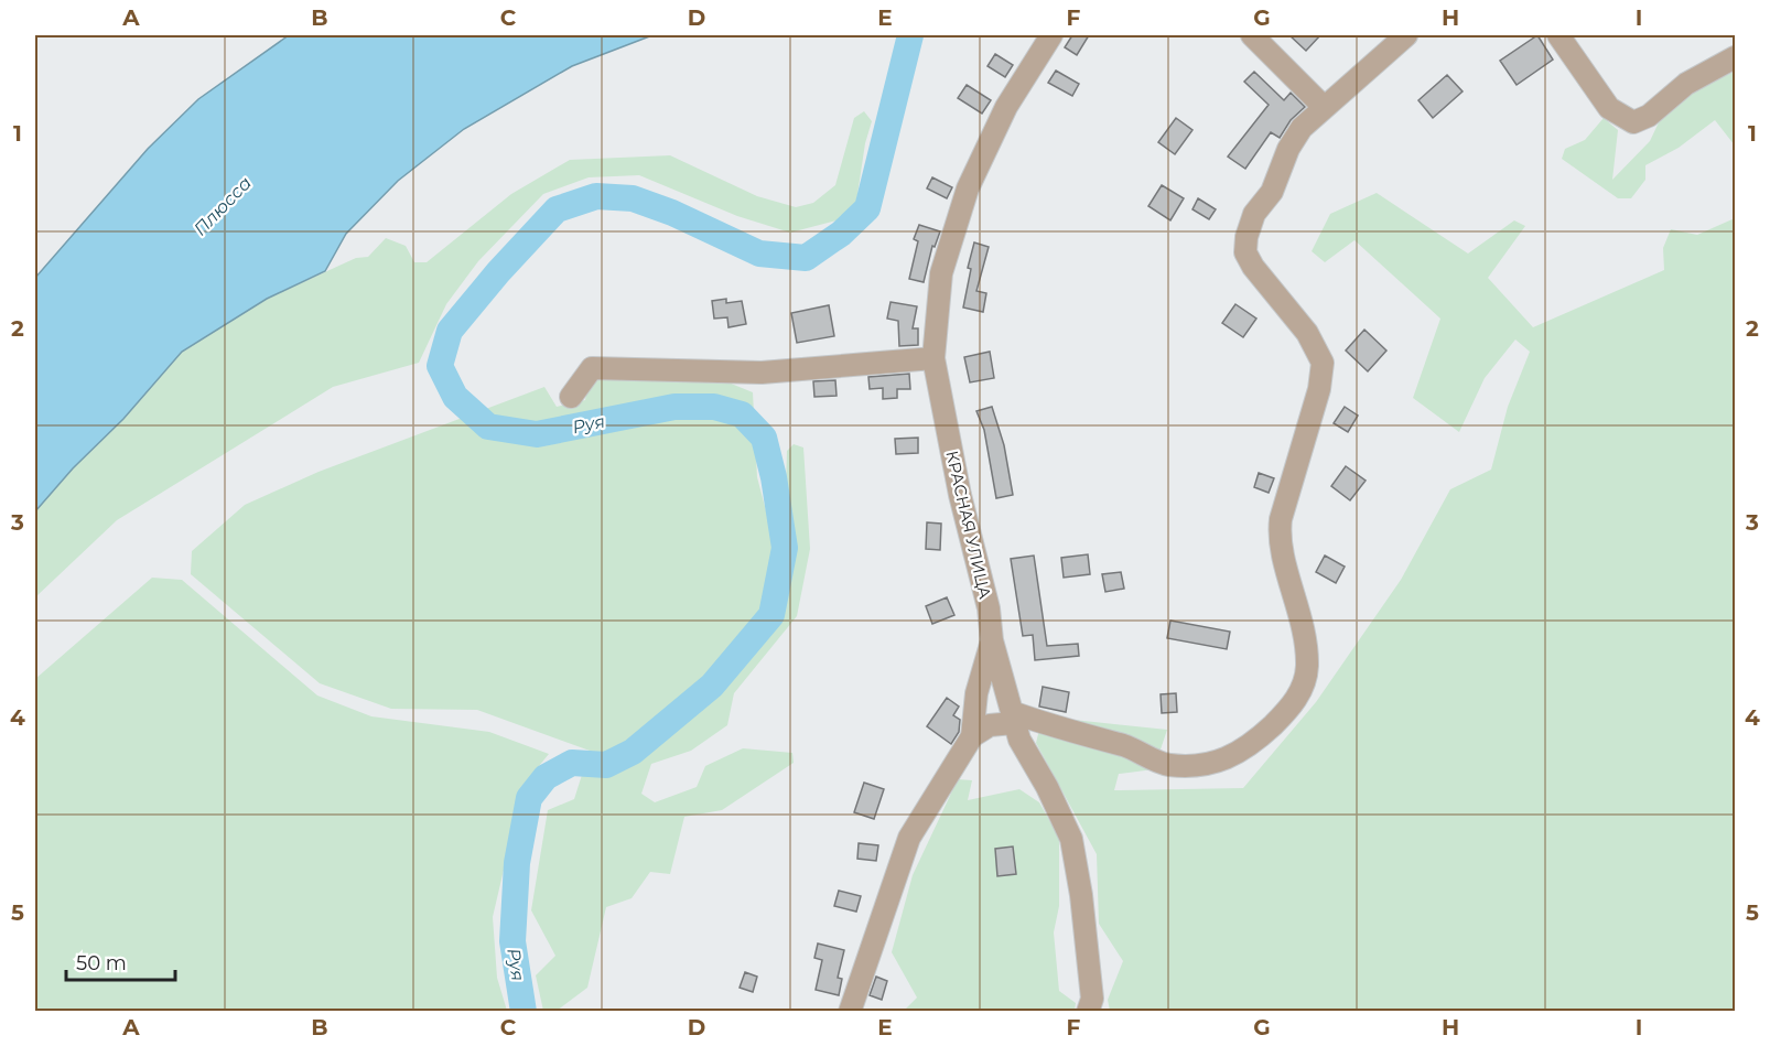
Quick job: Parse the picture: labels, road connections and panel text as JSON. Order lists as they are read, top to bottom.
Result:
{
  "streets": {
    "street": ["КРАСНАЯ УЛИЦА"]
  },
  "water": ["Плюсса", "Руя"],
  "scale_bar": "50 m",
  "grid": {
    "columns": [
      "A",
      "B",
      "C",
      "D",
      "E",
      "F",
      "G",
      "H",
      "I"
    ],
    "rows": [
      "1",
      "2",
      "3",
      "4",
      "5"
    ]
  }
}
